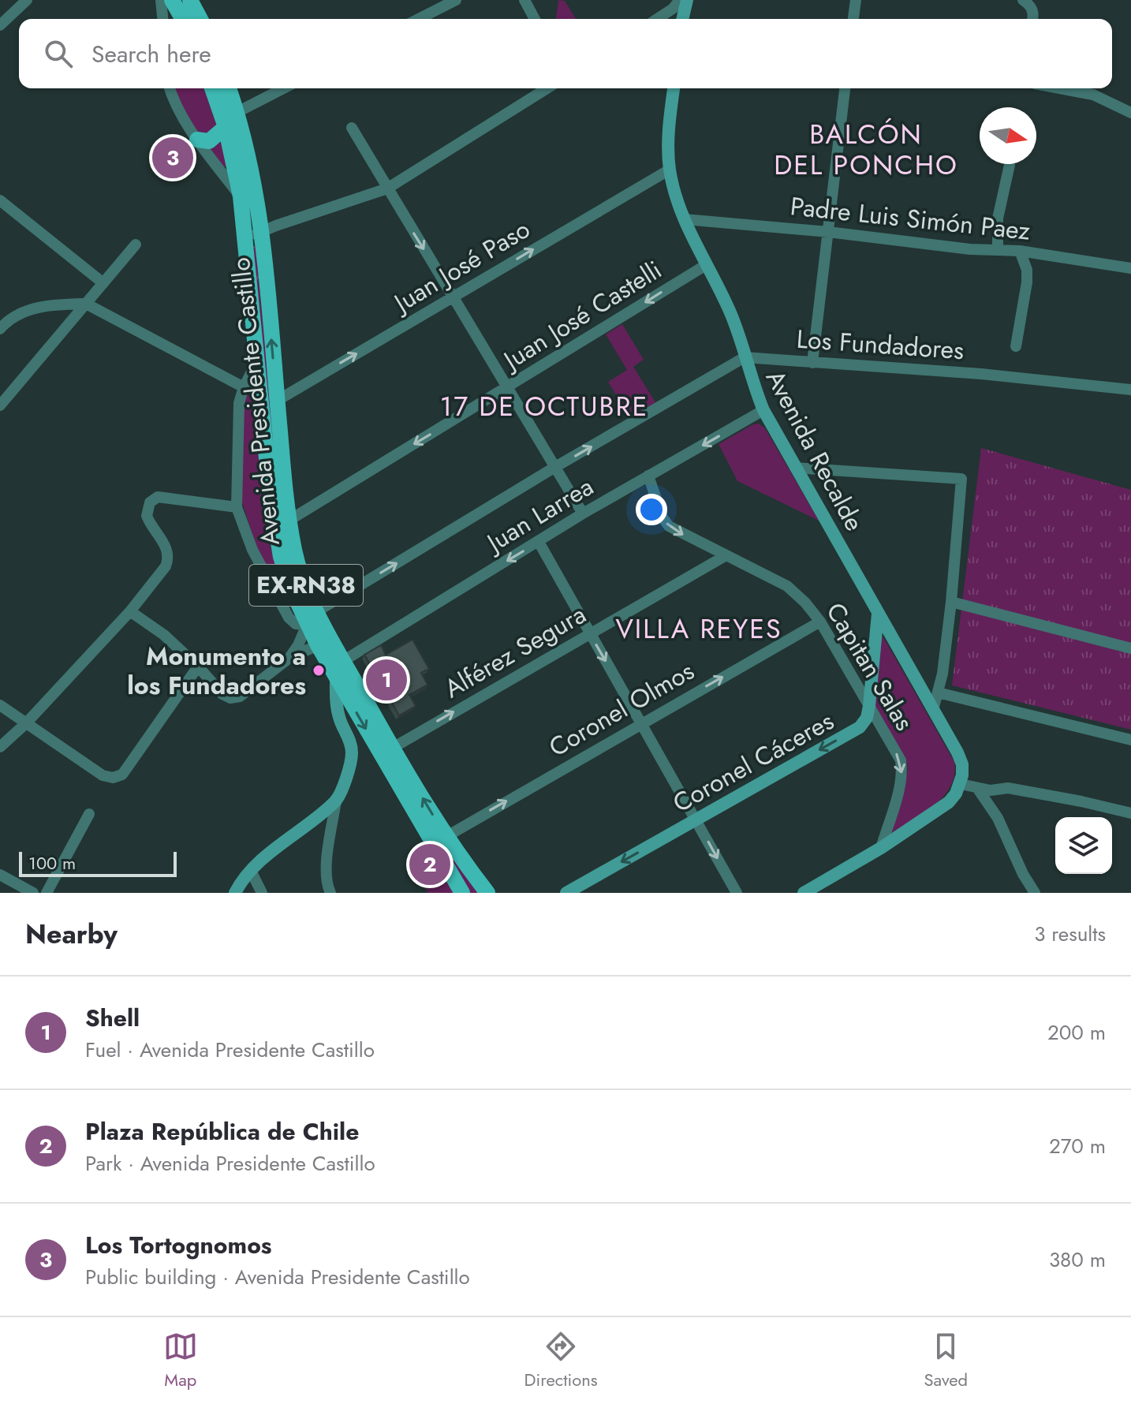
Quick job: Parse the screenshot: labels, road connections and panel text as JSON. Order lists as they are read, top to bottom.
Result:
{
  "streets": {
    "main road": ["Avenida Presidente Castillo", "EX-RN38"],
    "street": [
      "Padre Luis Simón Paez",
      "Juan José Paso",
      "Juan José Castelli",
      "Los Fundadores",
      "Avenida Recalde",
      "Juan Larrea",
      "Alférez Segura",
      "Capitan Salas",
      "Coronel Olmos",
      "Coronel Cáceres"
    ]
  },
  "crossings": [
    ["Padre Luis Simón Paez", "Avenida Recalde"],
    ["Juan José Paso", "Avenida Presidente Castillo"],
    ["Juan José Paso", "Avenida Recalde"],
    ["Juan José Castelli", "Avenida Presidente Castillo"],
    ["Juan José Castelli", "Avenida Recalde"],
    ["Los Fundadores", "Avenida Recalde"],
    ["Avenida Presidente Castillo", "Juan Larrea"],
    ["Avenida Presidente Castillo", "Alférez Segura"],
    ["Avenida Presidente Castillo", "Coronel Olmos"],
    ["Avenida Recalde", "Juan Larrea"],
    ["Avenida Recalde", "Coronel Cáceres"],
    ["Juan Larrea", "Capitan Salas"],
    ["Alférez Segura", "Capitan Salas"],
    ["Capitan Salas", "Coronel Olmos"],
    ["Capitan Salas", "Coronel Cáceres"]
  ],
  "one_way": [
    "Juan José Paso",
    "Alférez Segura",
    "Capitan Salas",
    "Coronel Olmos",
    "Coronel Cáceres"
  ],
  "districts": ["BALCÓN DEL PONCHO", "17 DE OCTUBRE", "VILLA REYES"],
  "places": ["Monumento a los Fundadores"],
  "scale_bar": "100 m",
  "north": "right",
  "page": {
    "search": "Search here",
    "pins": ["3", "1", "2"],
    "scale": "100 m",
    "heading": ["Nearby", "3 results"],
    "list": [
      {
        "mark": "1",
        "name": "Shell",
        "note": "Fuel · Avenida Presidente Castillo",
        "value": "200 m"
      },
      {
        "mark": "2",
        "name": "Plaza República de Chile",
        "note": "Park · Avenida Presidente Castillo",
        "value": "270 m"
      },
      {
        "mark": "3",
        "name": "Los Tortognomos",
        "note": "Public building · Avenida Presidente Castillo",
        "value": "380 m"
      }
    ],
    "nav": ["Map", "Directions", "Saved"]
  }
}
